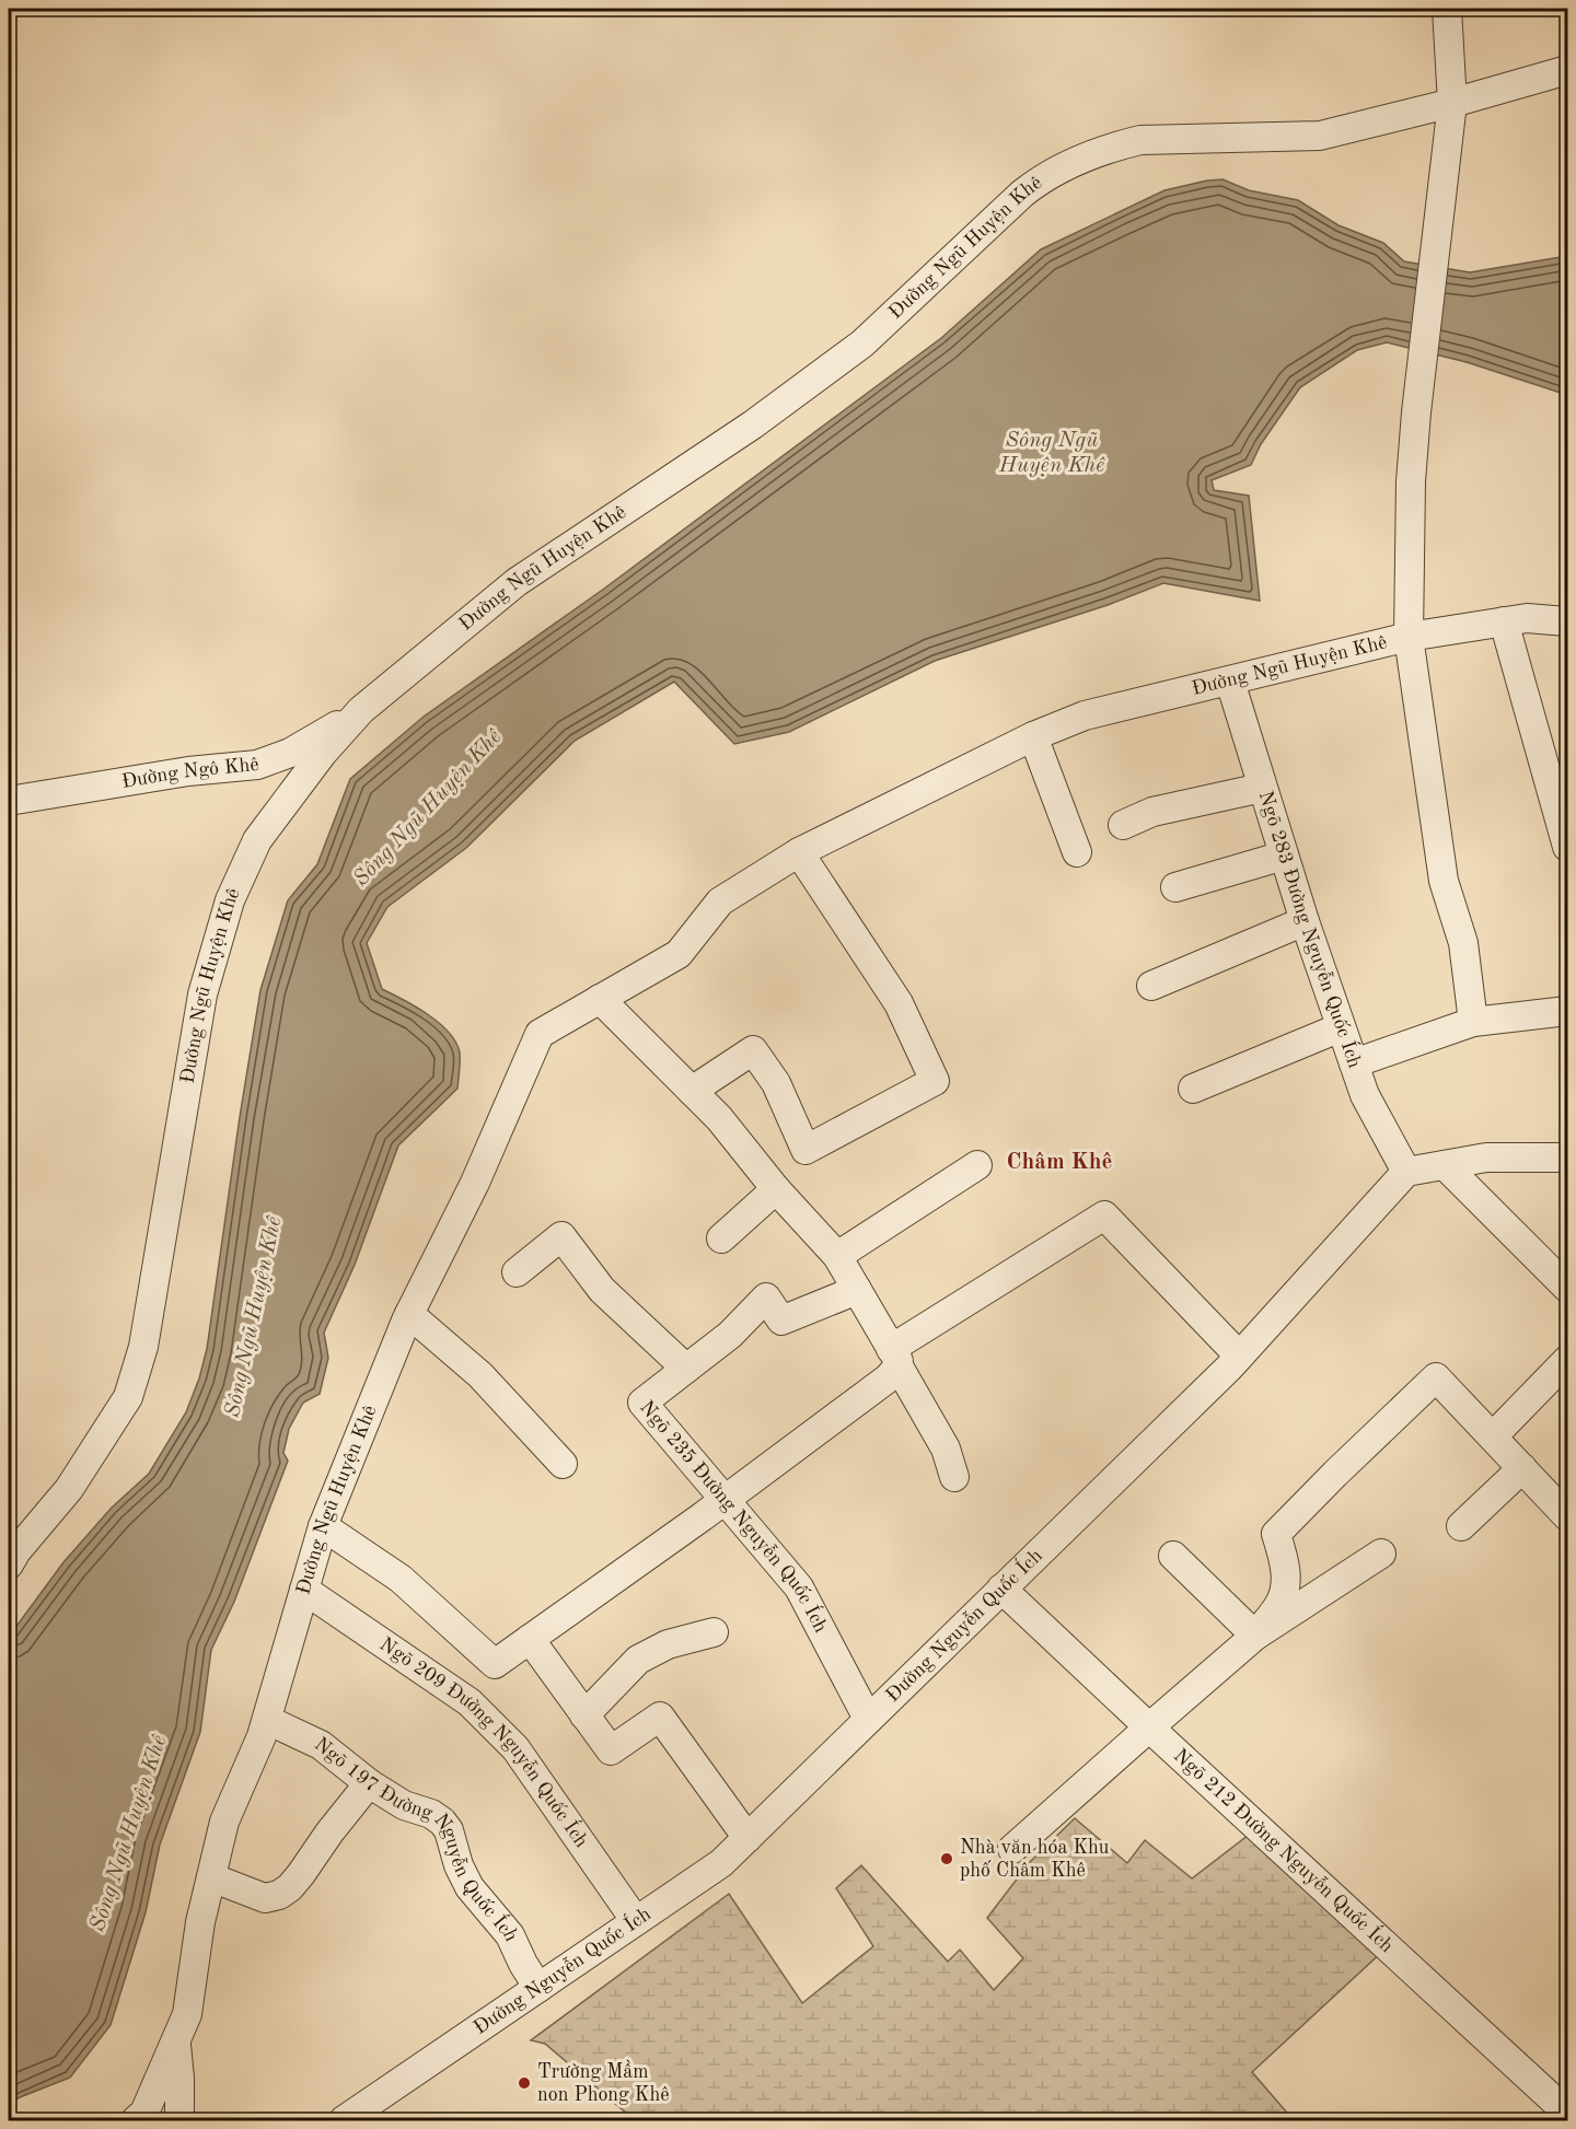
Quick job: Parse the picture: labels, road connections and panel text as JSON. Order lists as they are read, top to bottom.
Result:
{
  "streets": {
    "street": [
      "Đường Ngũ Huyện Khê",
      "Đường Ngô Khê",
      "Ngõ 283 Đường Nguyễn Quốc Ích",
      "Ngõ 235 Đường Nguyễn Quốc Ích",
      "Đường Nguyễn Quốc Ích",
      "Ngõ 209 Đường Nguyễn Quốc Ích",
      "Ngõ 197 Đường Nguyễn Quốc Ích",
      "Ngõ 212 Đường Nguyễn Quốc Ích"
    ]
  },
  "crossings": [
    ["Đường Ngũ Huyện Khê", "Đường Ngô Khê"],
    ["Đường Ngũ Huyện Khê", "Ngõ 283 Đường Nguyễn Quốc Ích"],
    ["Đường Ngũ Huyện Khê", "Ngõ 209 Đường Nguyễn Quốc Ích"],
    ["Đường Ngũ Huyện Khê", "Ngõ 197 Đường Nguyễn Quốc Ích"],
    ["Ngõ 283 Đường Nguyễn Quốc Ích", "Đường Nguyễn Quốc Ích"],
    ["Ngõ 235 Đường Nguyễn Quốc Ích", "Đường Nguyễn Quốc Ích"],
    ["Đường Nguyễn Quốc Ích", "Ngõ 209 Đường Nguyễn Quốc Ích"],
    ["Đường Nguyễn Quốc Ích", "Ngõ 197 Đường Nguyễn Quốc Ích"],
    ["Đường Nguyễn Quốc Ích", "Ngõ 212 Đường Nguyễn Quốc Ích"]
  ],
  "districts": ["Châm Khê"],
  "water": ["Sông Ngũ Huyện Khê"],
  "places": ["Nhà văn hóa Khu phố Châm Khê", "Trường Mầm non Phong Khê"]
}
